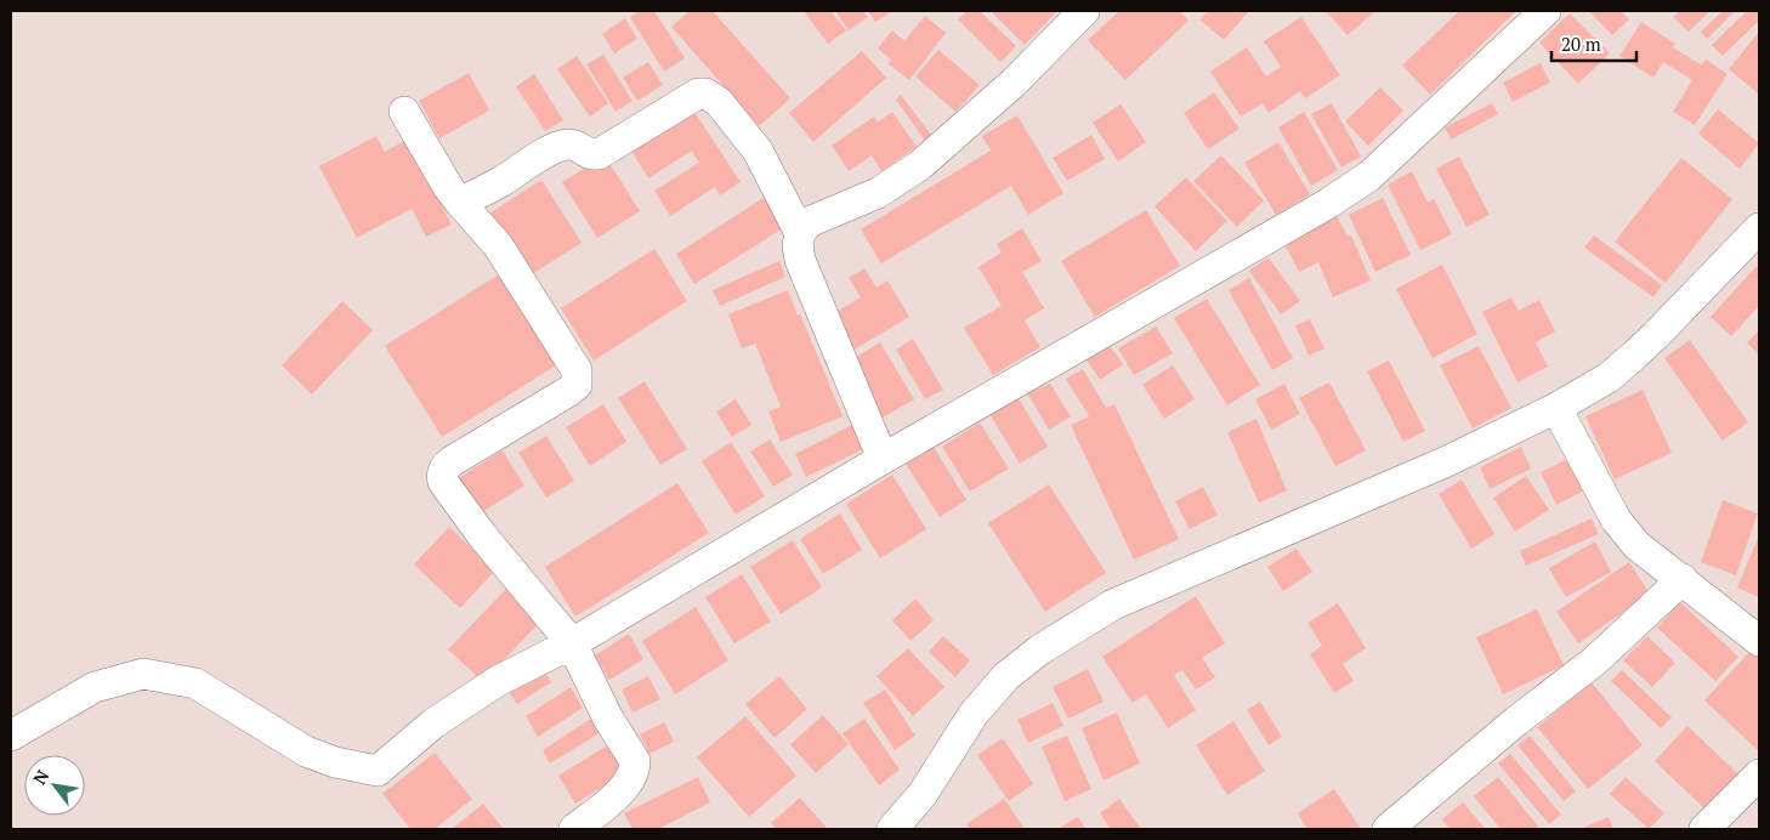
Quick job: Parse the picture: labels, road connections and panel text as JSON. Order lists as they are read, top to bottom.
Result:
{
  "scale_bar": "20 m",
  "north": "top left"
}
